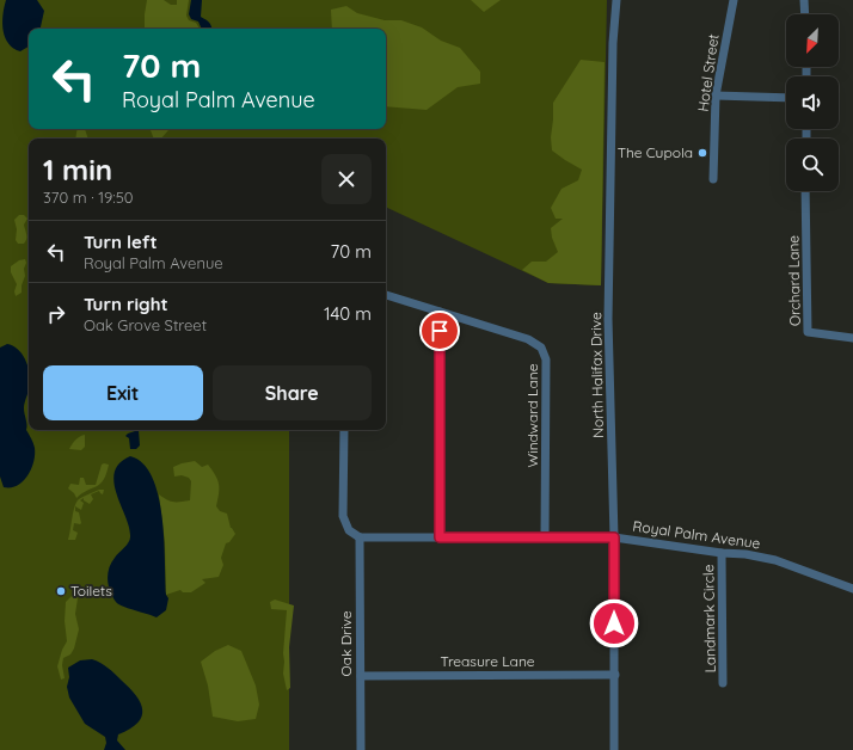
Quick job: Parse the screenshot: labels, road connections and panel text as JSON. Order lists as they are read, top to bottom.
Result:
{
  "streets": {
    "street": [
      "Hotel Street",
      "Orchard Lane",
      "North Halifax Drive",
      "Windward Lane",
      "Royal Palm Avenue",
      "Landmark Circle",
      "Oak Drive",
      "Treasure Lane"
    ]
  },
  "crossings": [
    ["North Halifax Drive", "Royal Palm Avenue"],
    ["North Halifax Drive", "Treasure Lane"],
    ["Windward Lane", "Royal Palm Avenue"],
    ["Royal Palm Avenue", "Landmark Circle"],
    ["Royal Palm Avenue", "Oak Drive"],
    ["Oak Drive", "Treasure Lane"]
  ],
  "places": ["The Cupola", "Toilets"],
  "north": "bottom left",
  "page": {
    "turn": ["70 m", "Royal Palm Avenue"],
    "heading": ["1 min", "370 m · 19:50"],
    "list": [
      {
        "name": "Turn left",
        "note": "Royal Palm Avenue",
        "value": "70 m"
      },
      {
        "name": "Turn right",
        "note": "Oak Grove Street",
        "value": "140 m"
      }
    ],
    "buttons": ["Exit", "Share"]
  }
}
